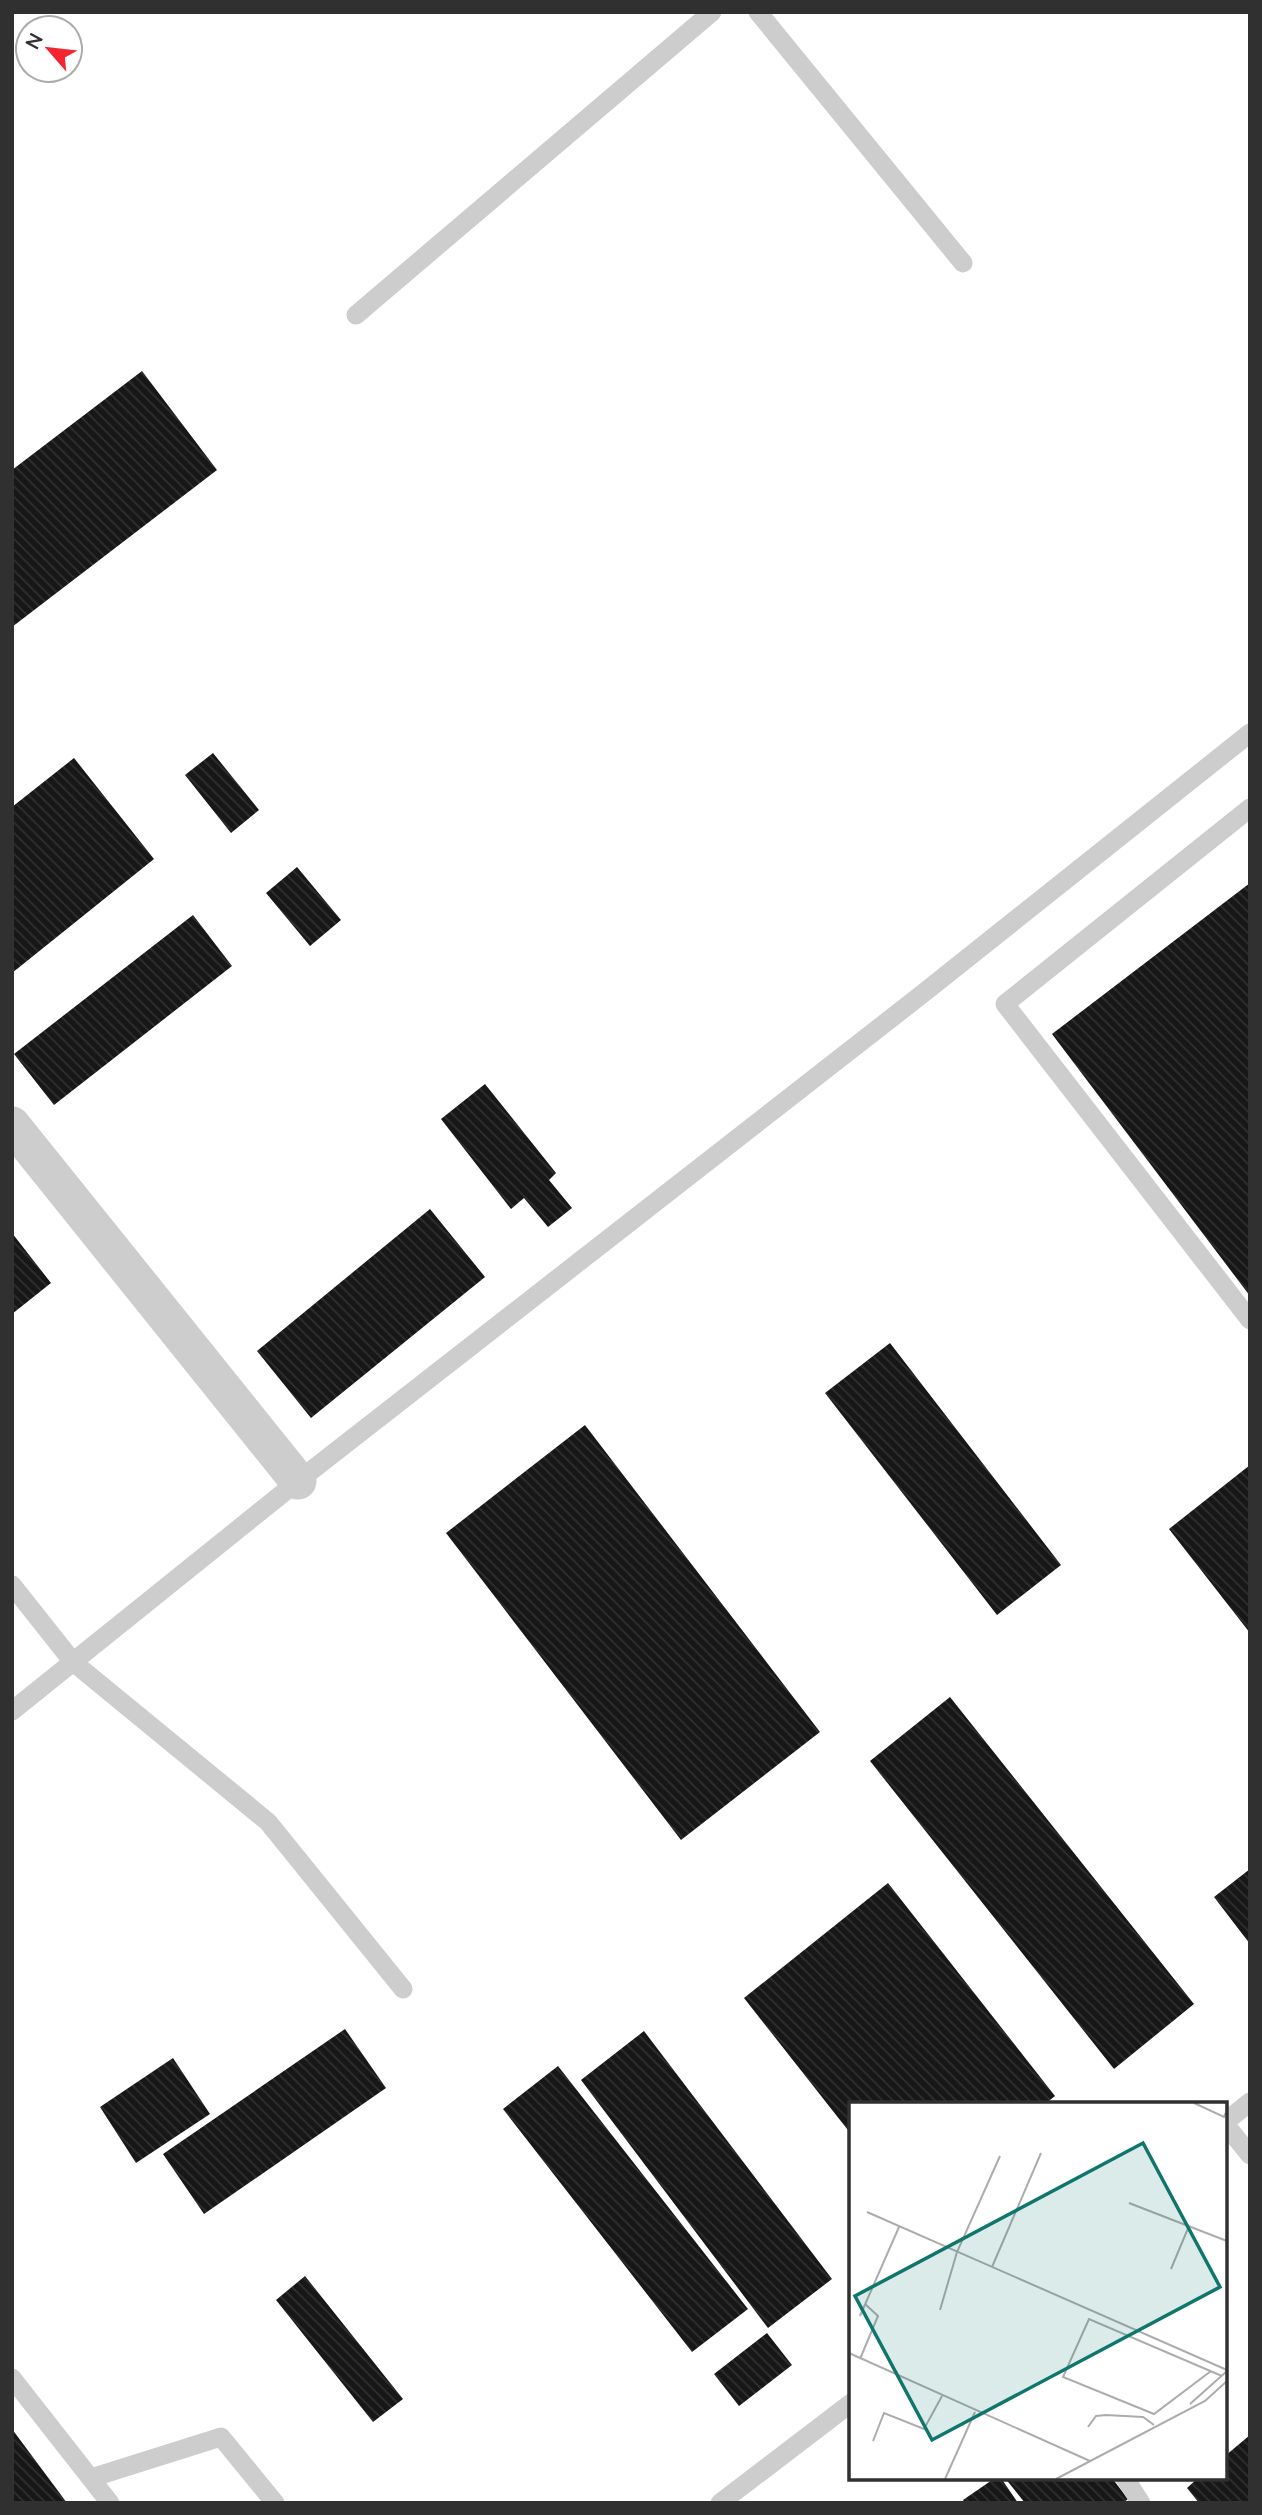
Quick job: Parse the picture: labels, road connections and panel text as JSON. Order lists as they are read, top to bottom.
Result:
{
  "north": "top left"
}
